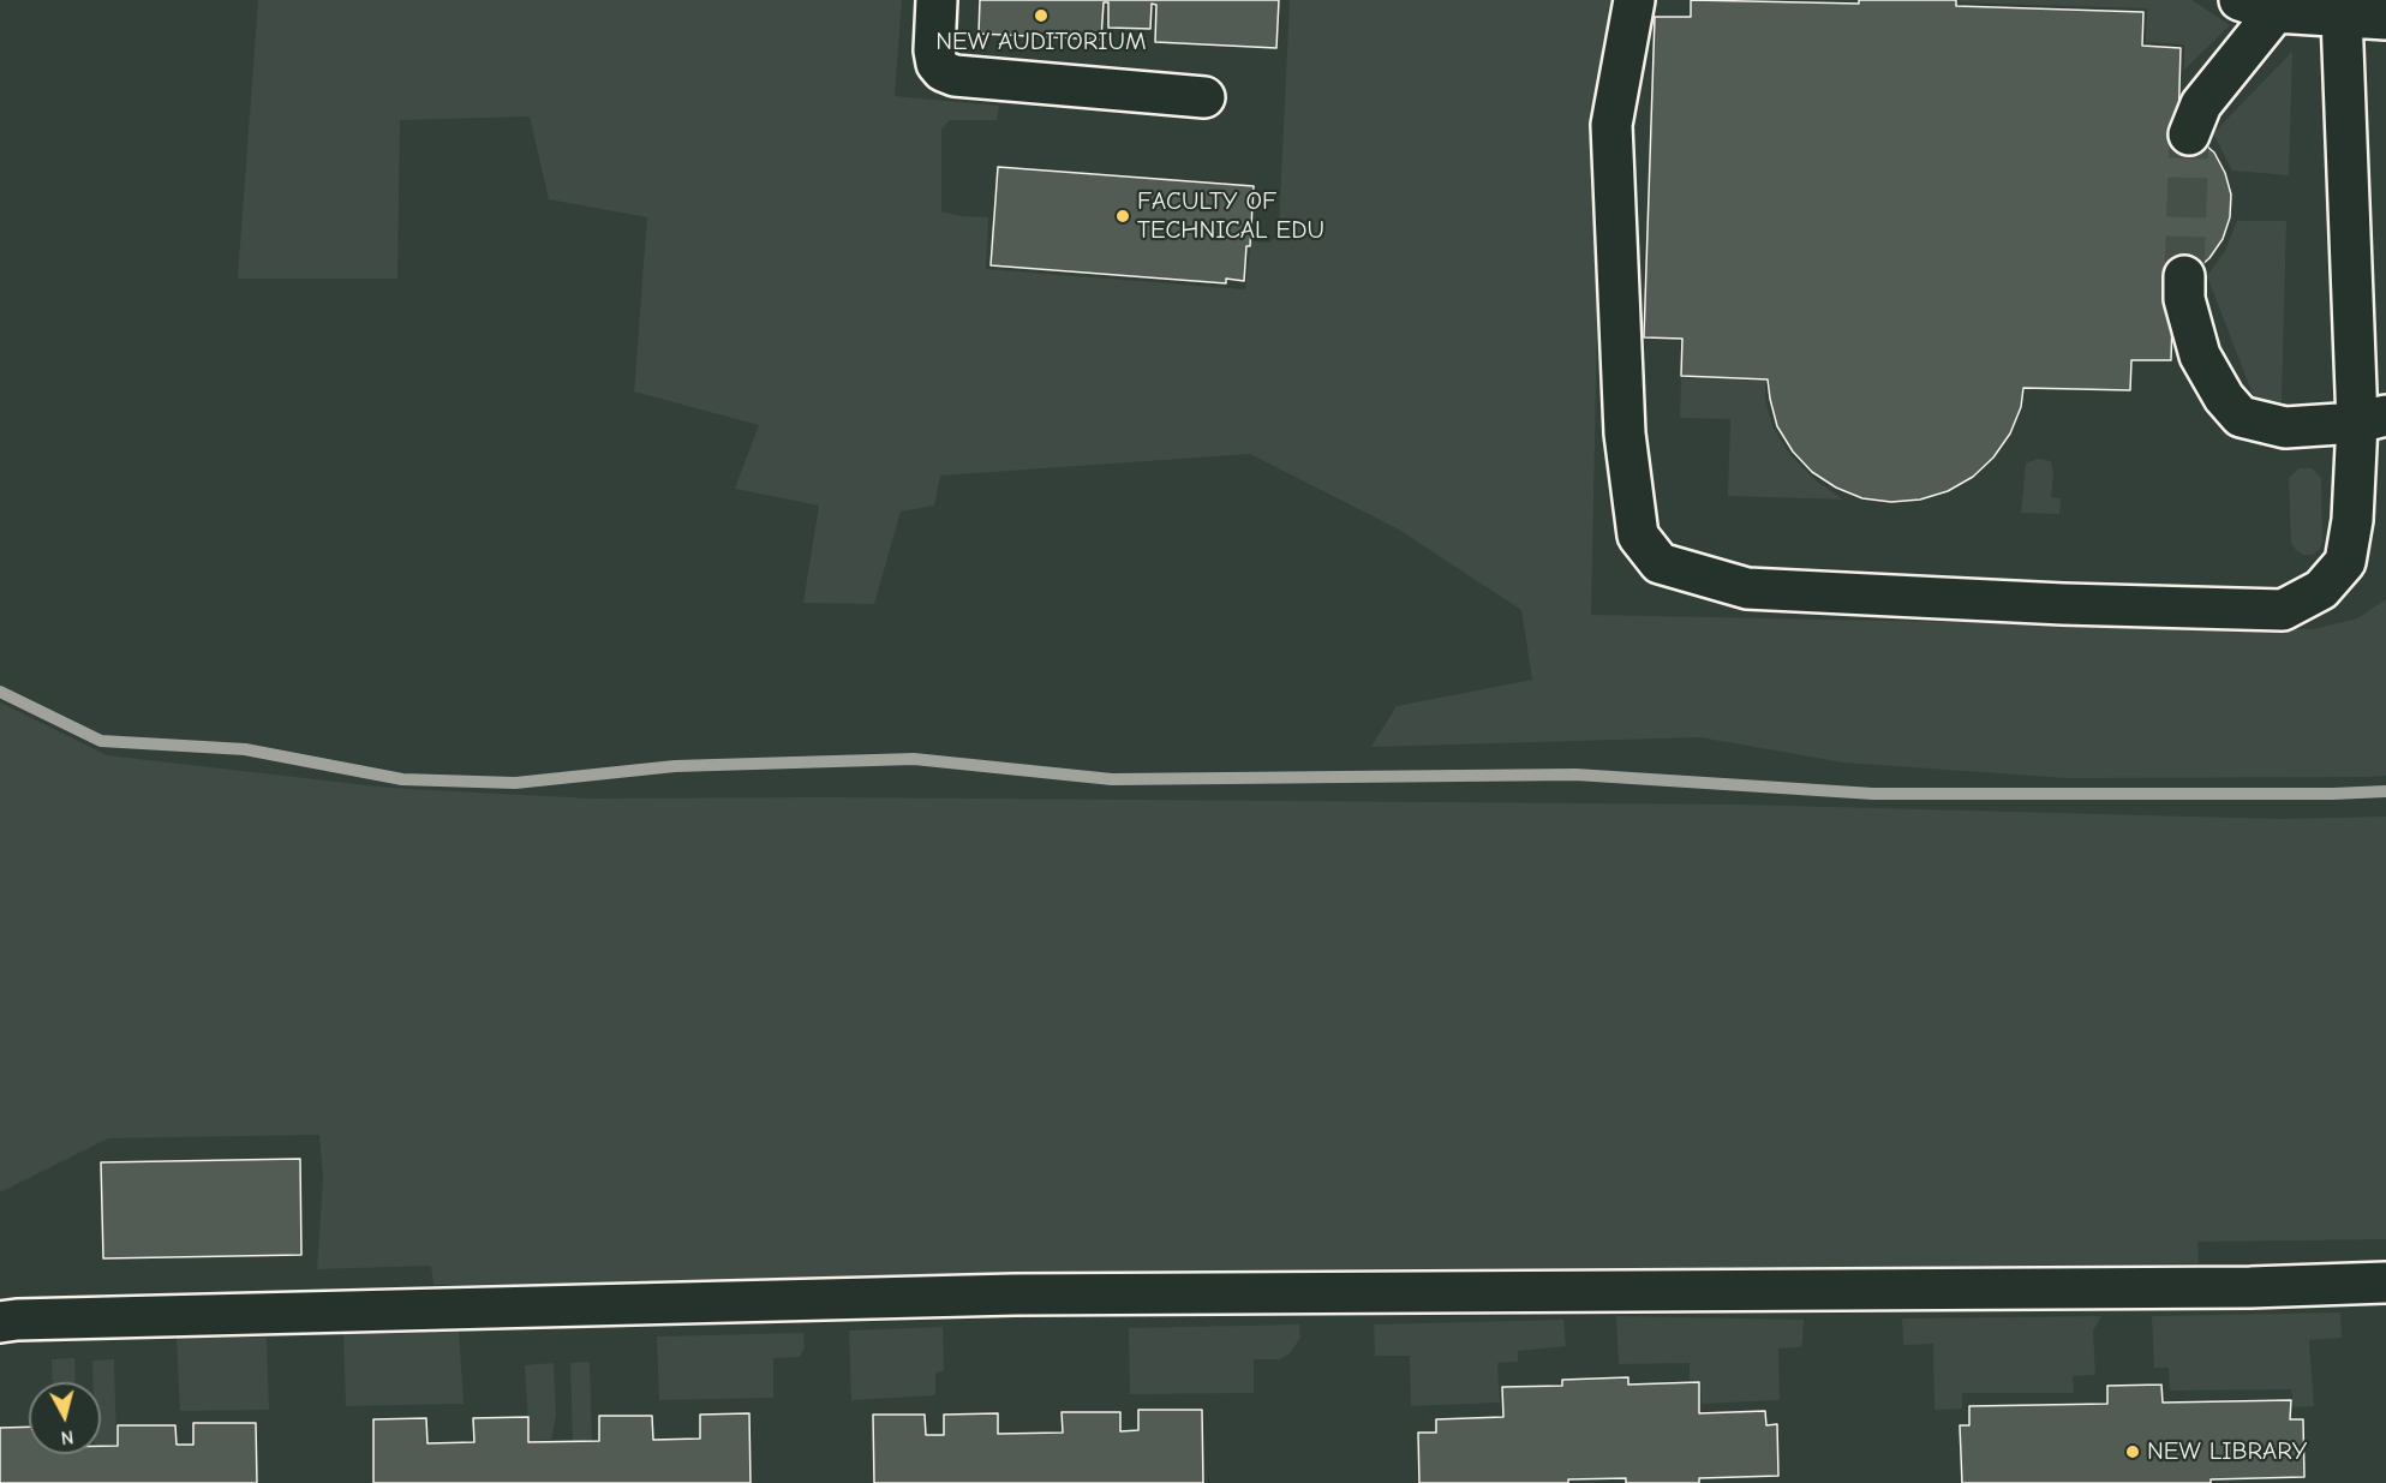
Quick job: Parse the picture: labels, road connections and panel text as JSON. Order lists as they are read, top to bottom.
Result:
{
  "places": ["NEW AUDITORIUM", "FACULTY OF TECHNICAL EDU", "NEW LIBRARY"],
  "north": "bottom"
}
